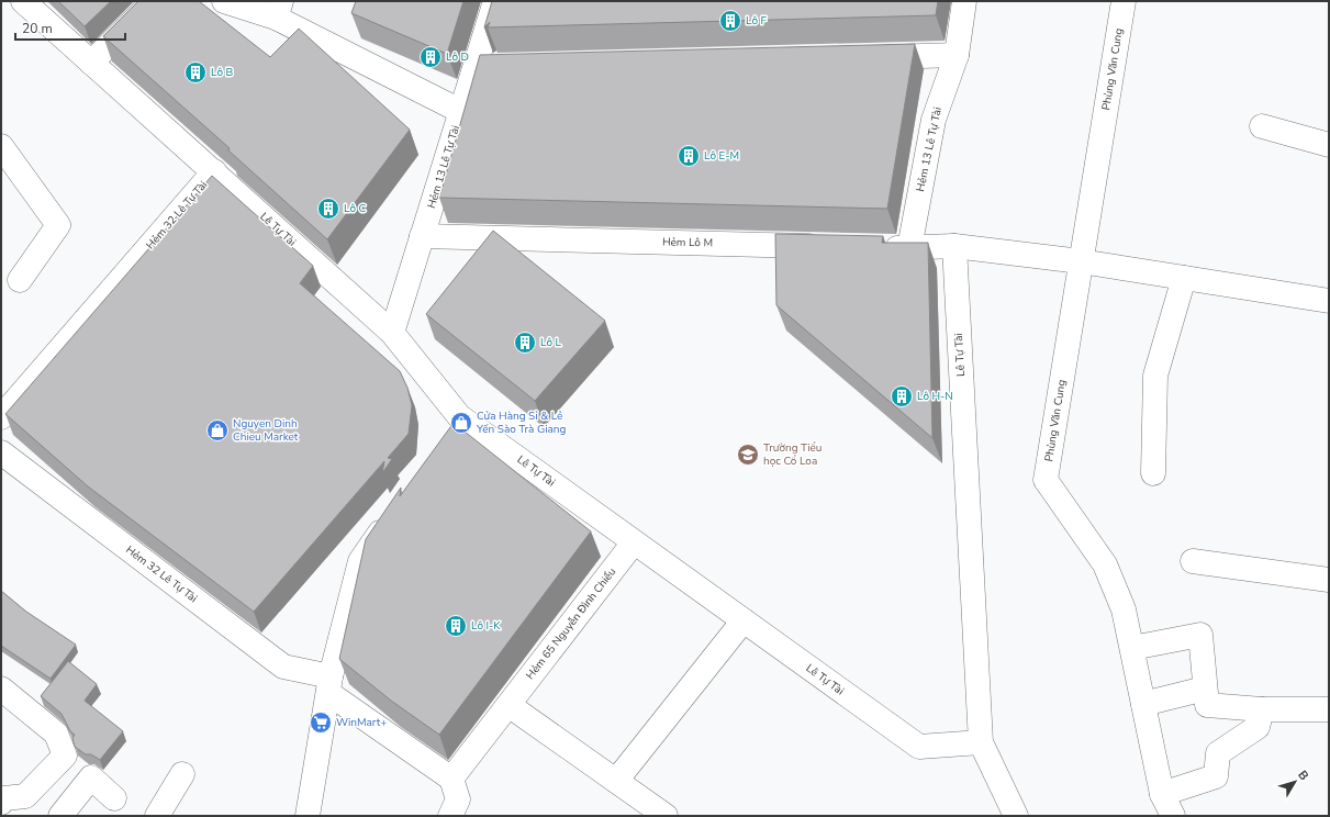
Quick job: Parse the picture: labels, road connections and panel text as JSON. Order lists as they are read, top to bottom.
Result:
{
  "streets": {
    "street": [
      "Phùng Văn Cung",
      "Hẻm 13 Lê Tự Tài",
      "Hẻm 32 Lê Tự Tài",
      "Lê Tự Tài",
      "Hẻm Lô M",
      "Hẻm 65 Nguyễn Đình Chiểu"
    ]
  },
  "crossings": [
    ["Hẻm 13 Lê Tự Tài", "Lê Tự Tài"],
    ["Hẻm 13 Lê Tự Tài", "Hẻm Lô M"],
    ["Hẻm 32 Lê Tự Tài", "Lê Tự Tài"],
    ["Lê Tự Tài", "Hẻm 65 Nguyễn Đình Chiểu"]
  ],
  "places": {
    "building": [
      "Lô F",
      "Lô D",
      "Lô B",
      "Lô E-M",
      "Lô C",
      "Lô L",
      "Lô H-N",
      "Lô I-K"
    ],
    "shop": ["Cửa Hàng Sỉ & Lẻ Yến Sào Trà Giang", "Nguyen Dinh Chieu Market"],
    "school or university": ["Trường Tiểu học Cổ Loa"],
    "supermarket": ["WinMart+"]
  },
  "scale_bar": "20 m",
  "north": "top right"
}
